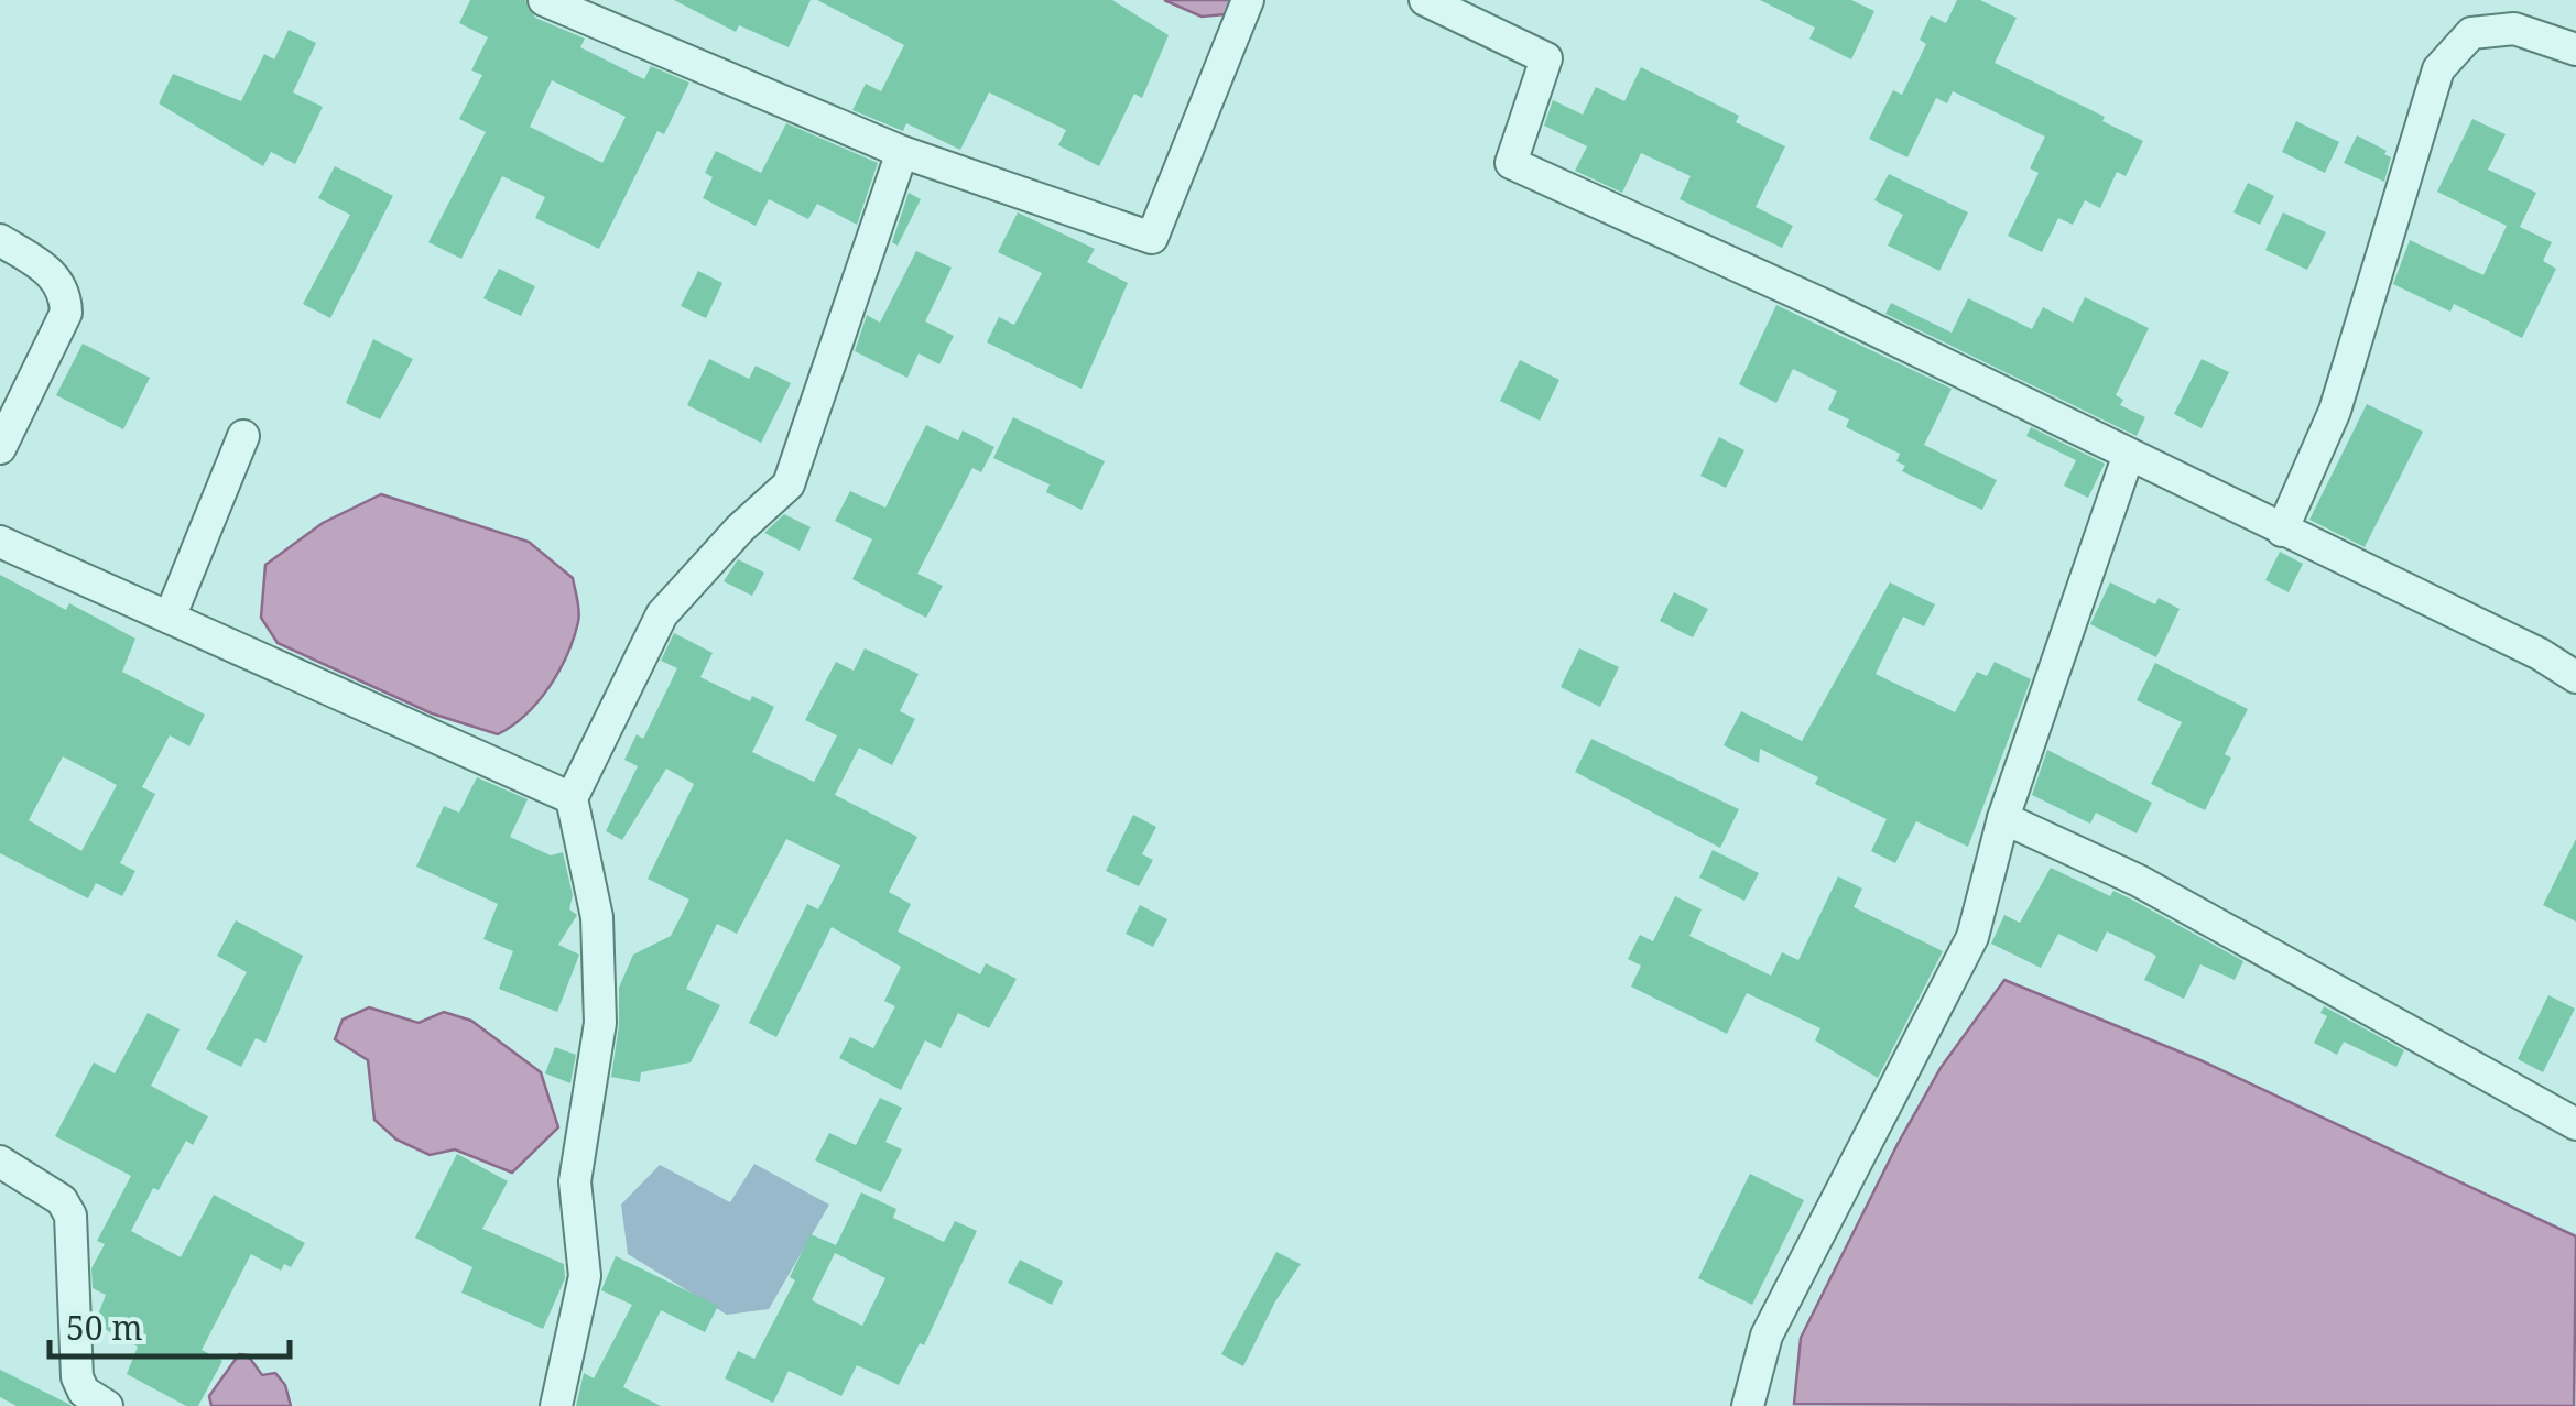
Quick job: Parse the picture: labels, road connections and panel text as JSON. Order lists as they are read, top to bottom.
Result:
{
  "scale_bar": "50 m"
}
